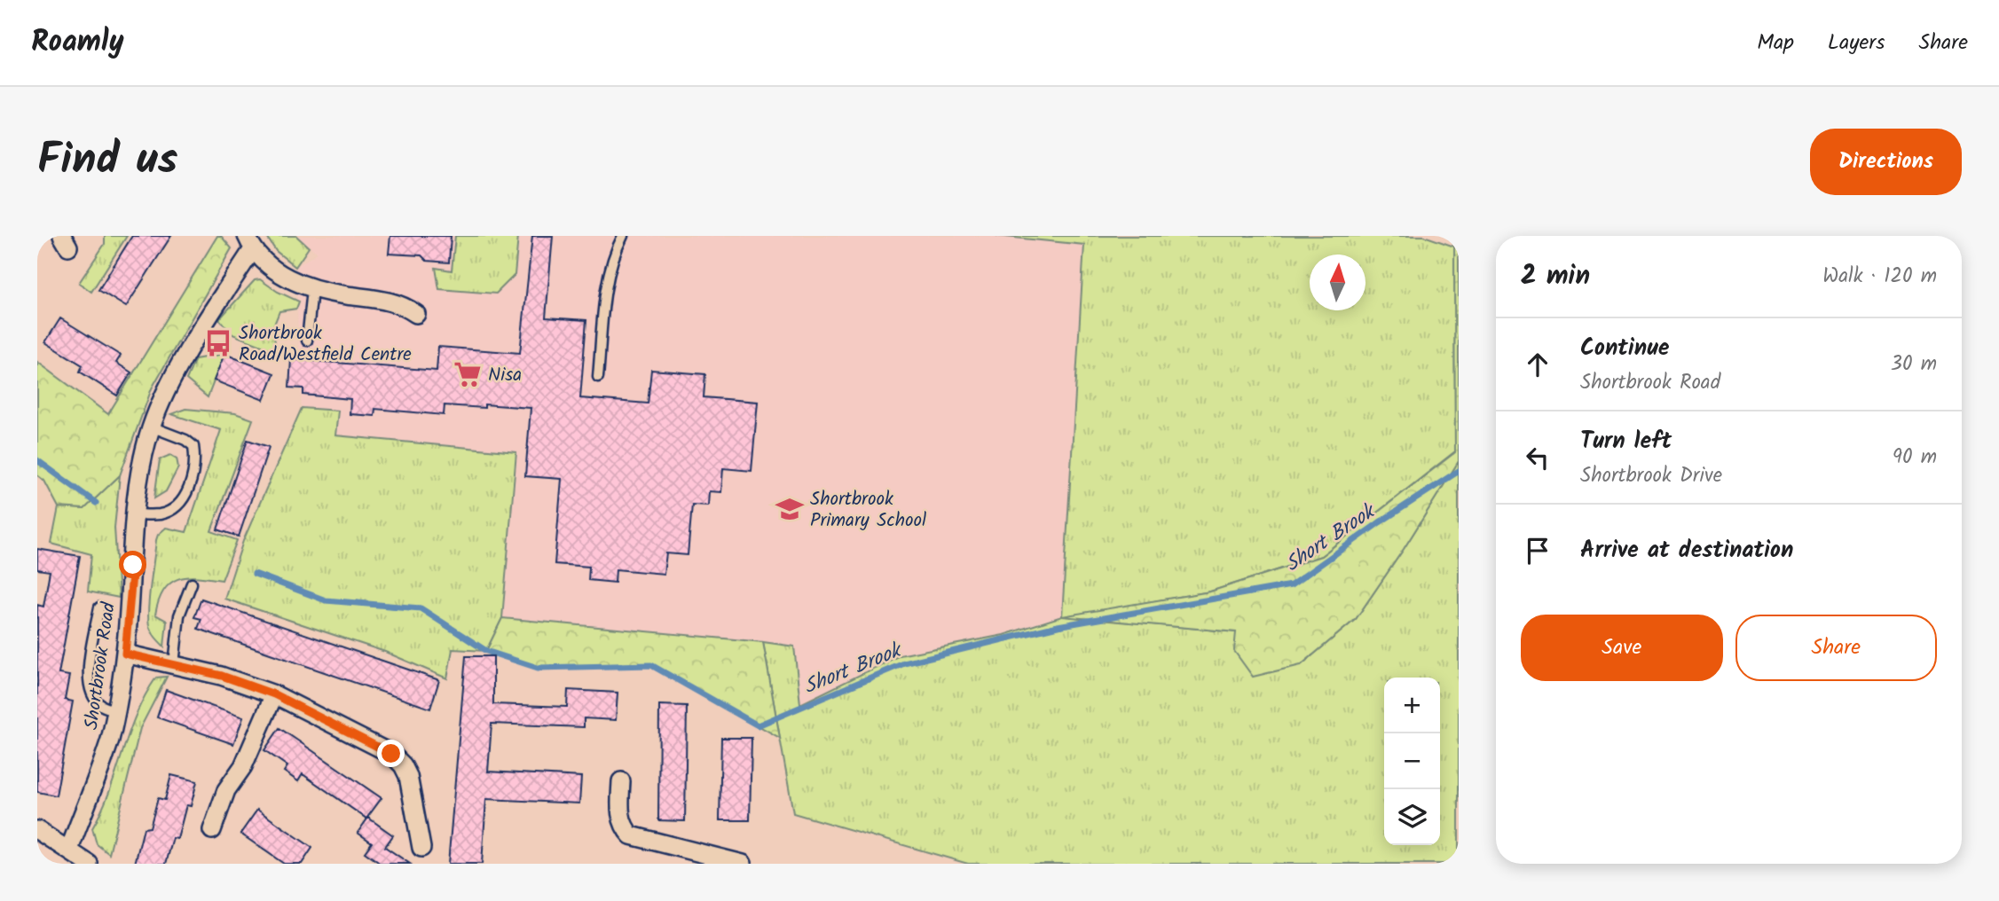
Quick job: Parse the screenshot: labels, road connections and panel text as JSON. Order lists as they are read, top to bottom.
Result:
{
  "streets": {
    "street": ["Shortbrook Road"]
  },
  "water": ["Short Brook"],
  "places": {
    "bus stop": ["Shortbrook Road/Westfield Centre"],
    "supermarket": ["Nisa"],
    "school or university": ["Shortbrook Primary School"]
  },
  "north": "top",
  "page": {
    "header": "Roamly",
    "nav": ["Map", "Layers", "Share"],
    "title": "Find us",
    "buttons": [
      "Directions",
      ["Save", "Share"]
    ],
    "heading": ["2 min", "Walk · 120 m"],
    "list": [
      ["Continue", "Shortbrook Road", "30 m"],
      ["Turn left", "Shortbrook Drive", "90 m"],
      "Arrive at destination"
    ],
    "map_buttons": ["+", "−"]
  }
}
